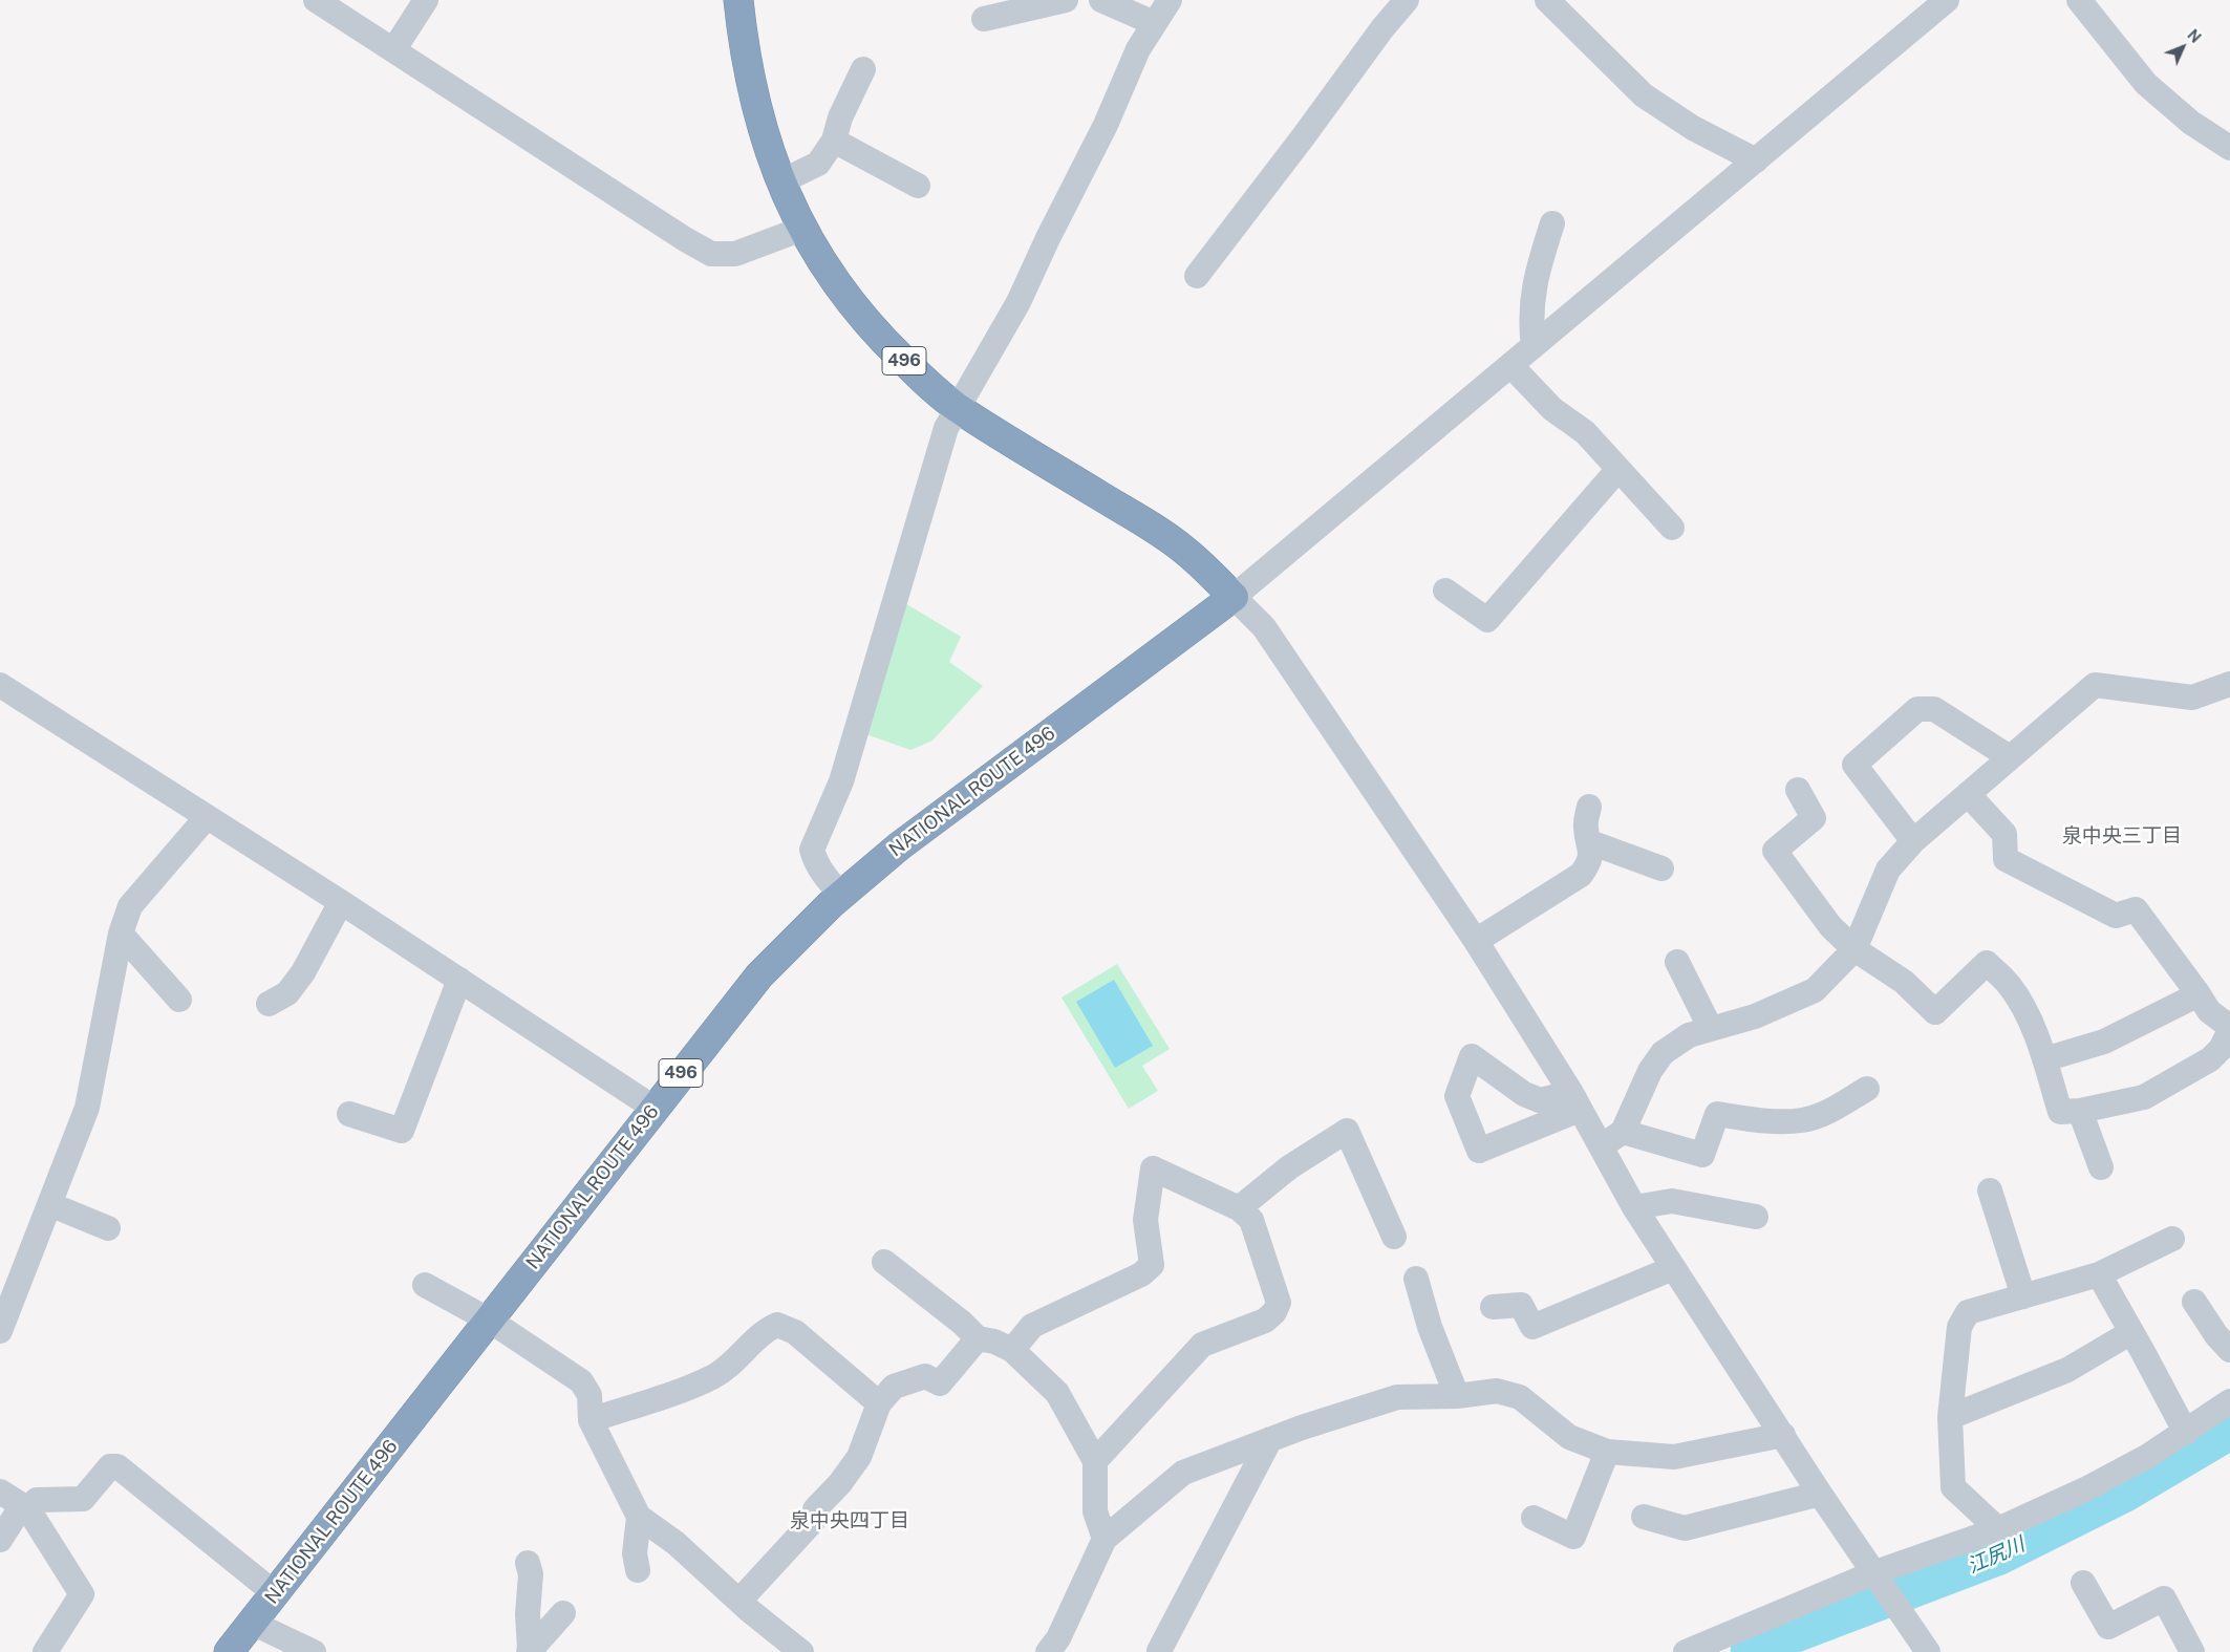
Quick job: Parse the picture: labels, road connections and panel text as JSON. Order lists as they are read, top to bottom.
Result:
{
  "streets": {
    "highway": ["496", "NATIONAL ROUTE 496"]
  },
  "crossings": [
    ["496", "NATIONAL ROUTE 496"]
  ],
  "districts": ["泉中央三丁目", "泉中央四丁目"],
  "water": ["江尻川"],
  "north": "top right"
}
